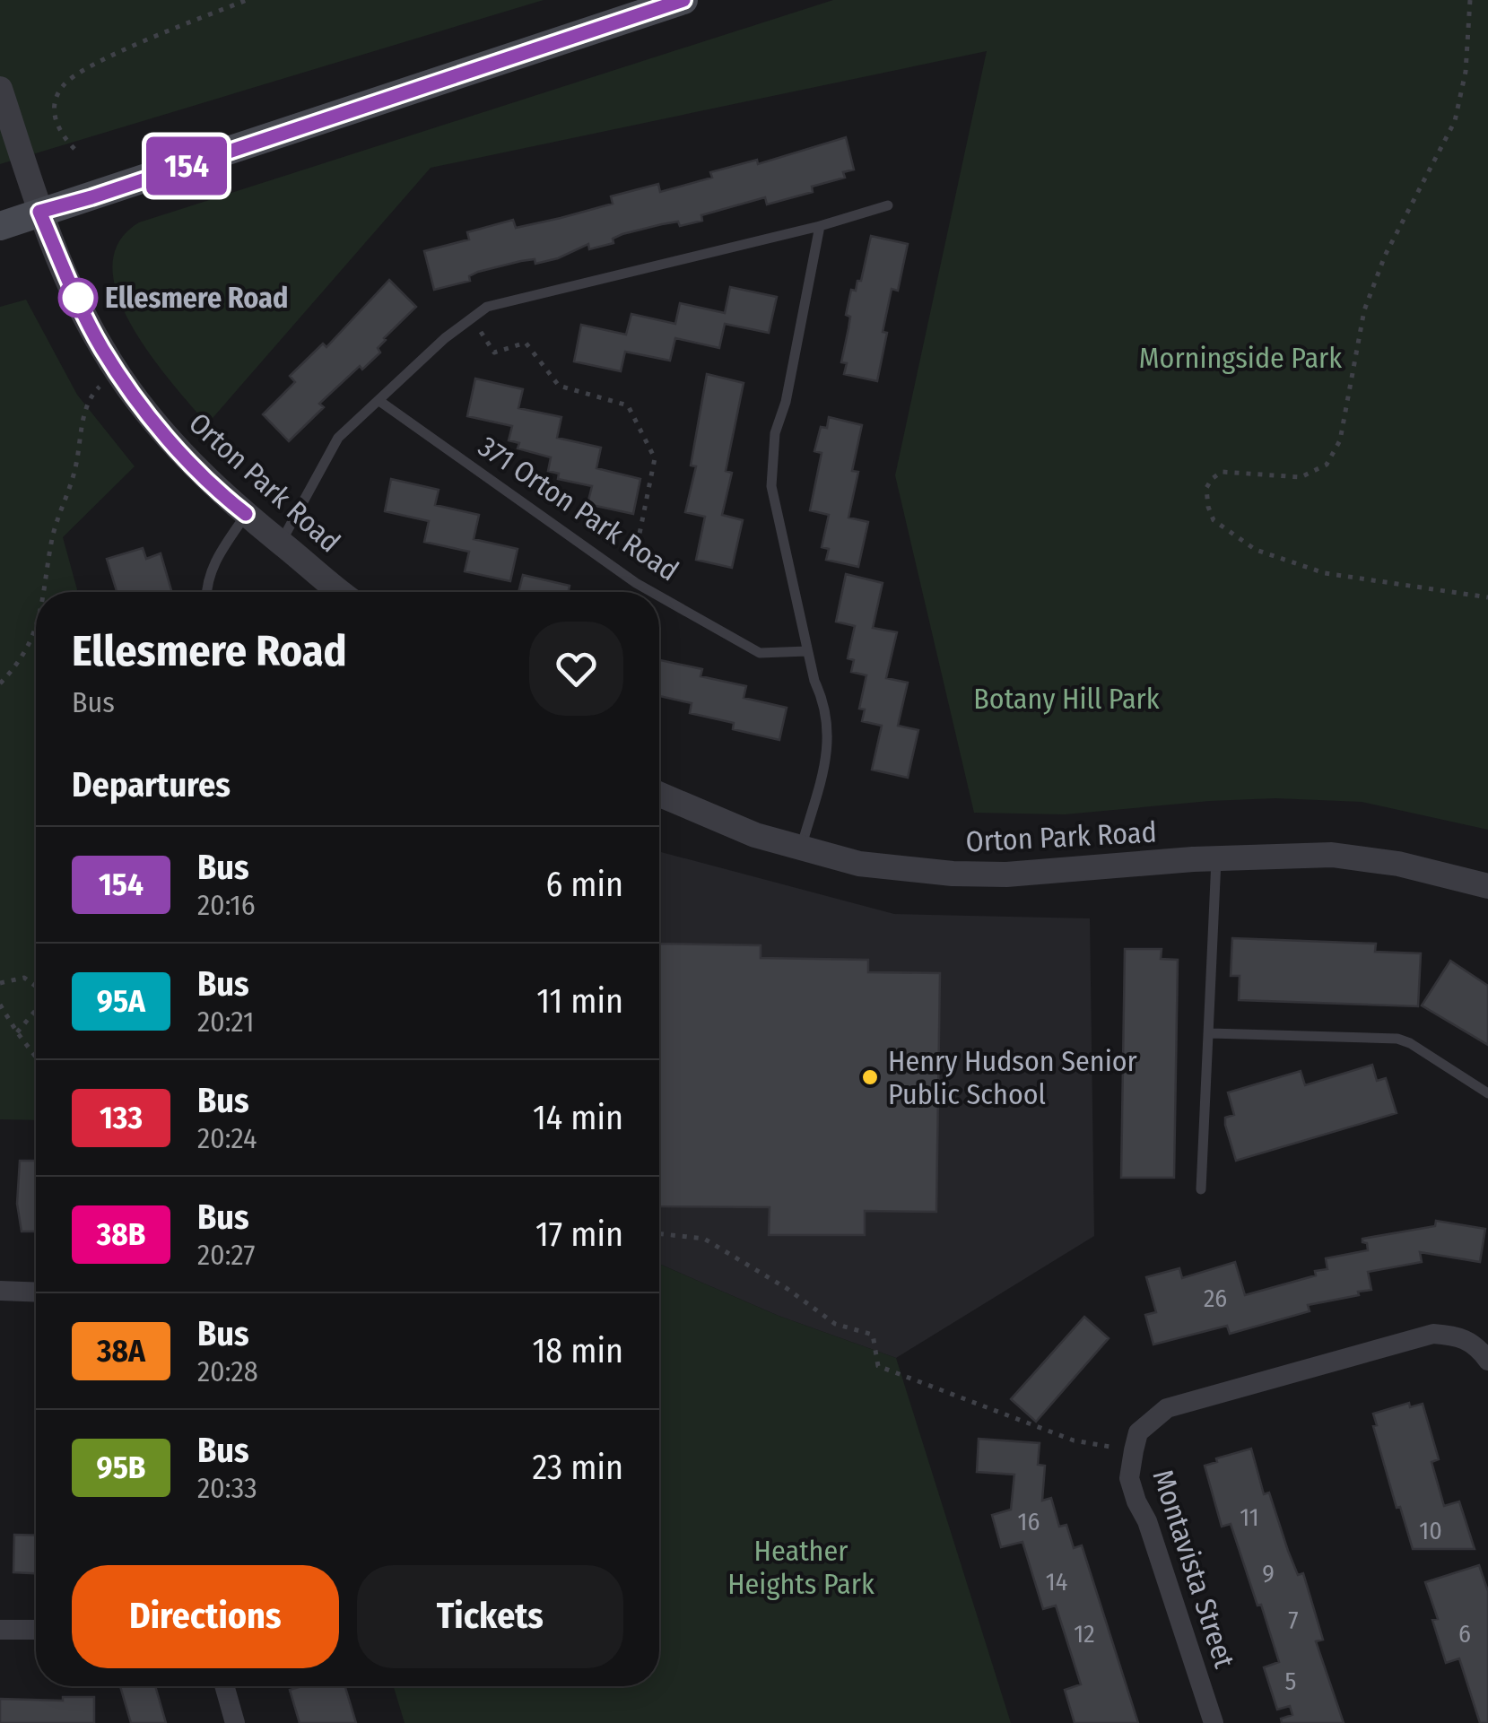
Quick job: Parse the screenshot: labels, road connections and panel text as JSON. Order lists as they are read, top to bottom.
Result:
{
  "streets": {
    "street": ["Orton Park Road", "Montavista Street"],
    "lane": ["371 Orton Park Road"]
  },
  "parks": ["Morningside Park", "Botany Hill Park", "Heather Heights Park"],
  "places": ["Ellesmere Road", "Henry Hudson Senior Public School"],
  "lines": ["bus line 154"],
  "house_numbers": [
    "26",
    "11",
    "16",
    "10",
    "9",
    "14",
    "7",
    "12",
    "6",
    "5"
  ],
  "page": {
    "on_map": "154",
    "heading": [
      ["Ellesmere Road", "Bus"],
      "Departures"
    ],
    "list": [
      {
        "mark": "154",
        "name": "Bus",
        "note": "20:16",
        "value": "6 min"
      },
      {
        "mark": "95A",
        "name": "Bus",
        "note": "20:21",
        "value": "11 min"
      },
      {
        "mark": "133",
        "name": "Bus",
        "note": "20:24",
        "value": "14 min"
      },
      {
        "mark": "38B",
        "name": "Bus",
        "note": "20:27",
        "value": "17 min"
      },
      {
        "mark": "38A",
        "name": "Bus",
        "note": "20:28",
        "value": "18 min"
      },
      {
        "mark": "95B",
        "name": "Bus",
        "note": "20:33",
        "value": "23 min"
      }
    ],
    "buttons": ["Directions", "Tickets"]
  }
}
